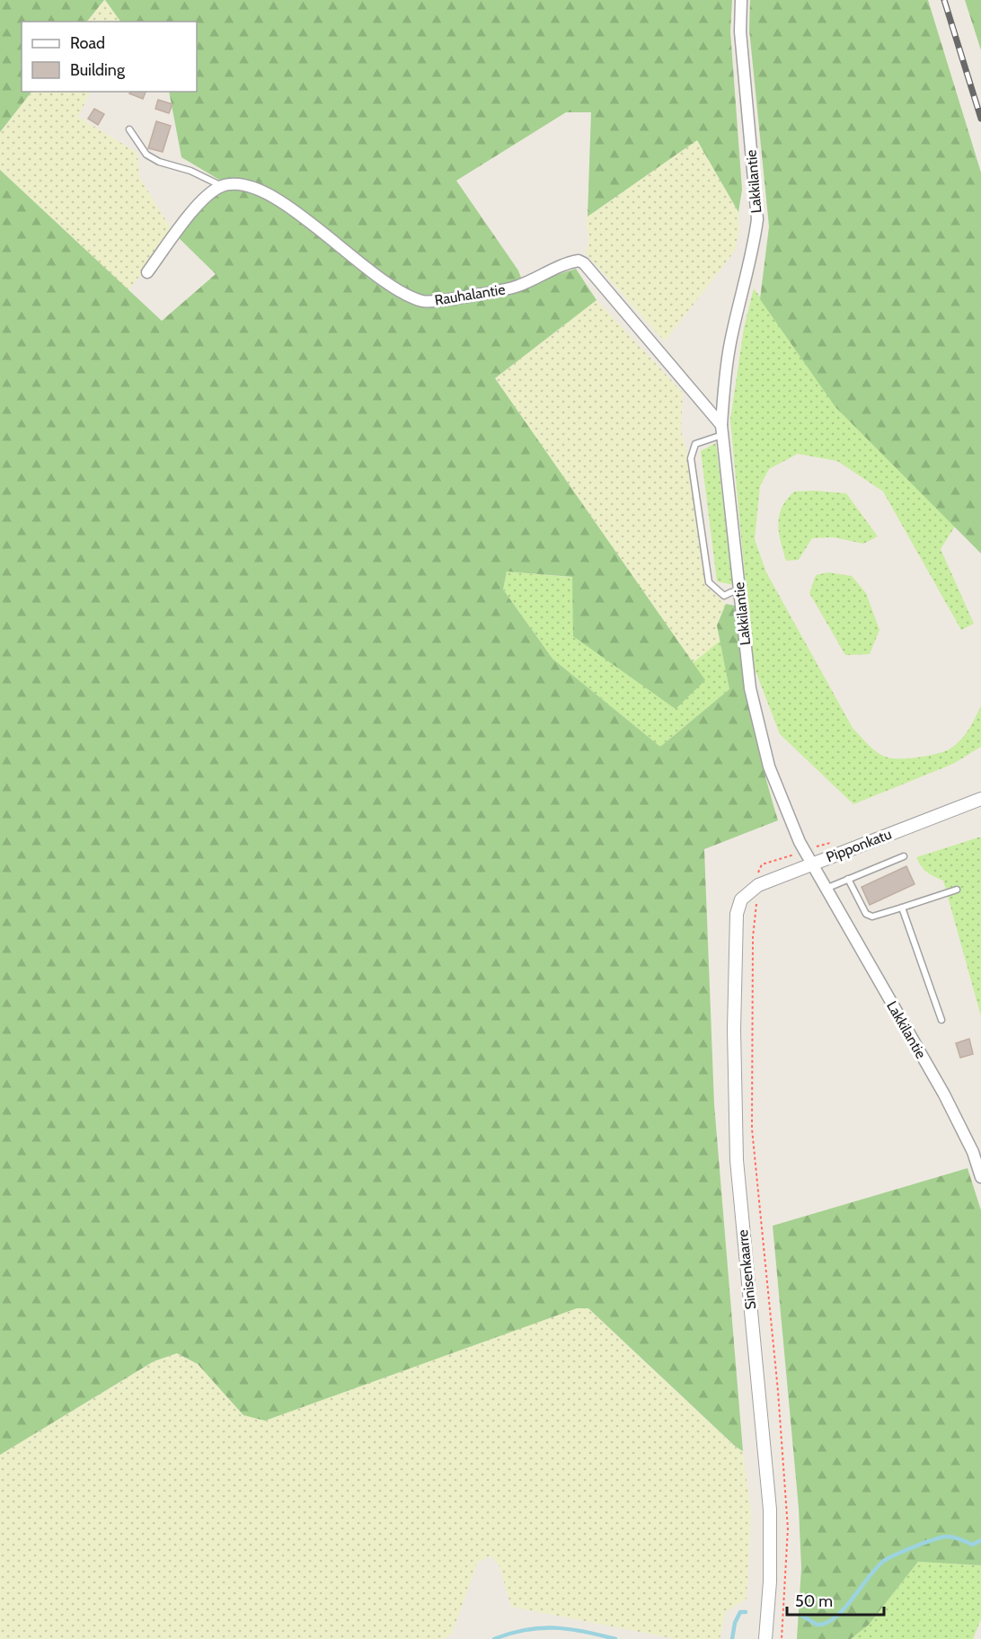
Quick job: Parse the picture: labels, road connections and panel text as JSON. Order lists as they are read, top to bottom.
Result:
{
  "streets": {
    "street": [
      "Lakkilantie",
      "Rauhalantie",
      "Pipponkatu",
      "Sinisenkaarre"
    ]
  },
  "crossings": [
    ["Lakkilantie", "Rauhalantie"],
    ["Lakkilantie", "Pipponkatu"],
    ["Pipponkatu", "Sinisenkaarre"]
  ],
  "legend": ["Road", "Building"],
  "scale_bar": "50 m"
}
